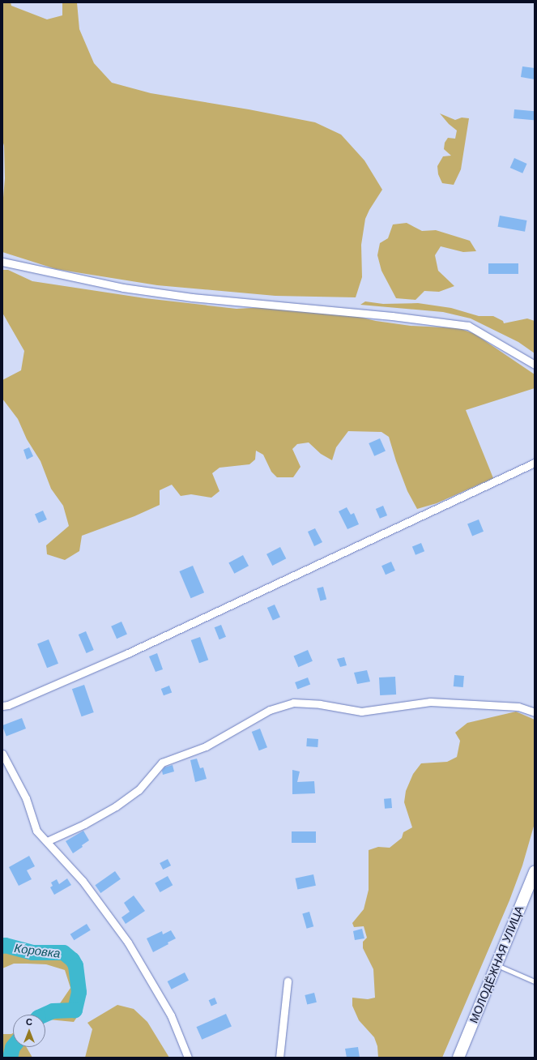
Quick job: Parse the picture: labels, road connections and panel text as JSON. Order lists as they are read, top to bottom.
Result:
{
  "streets": {
    "main road": ["МОЛОДЁЖНАЯ УЛИЦА"]
  },
  "water": ["Коровка"],
  "north": "top"
}
